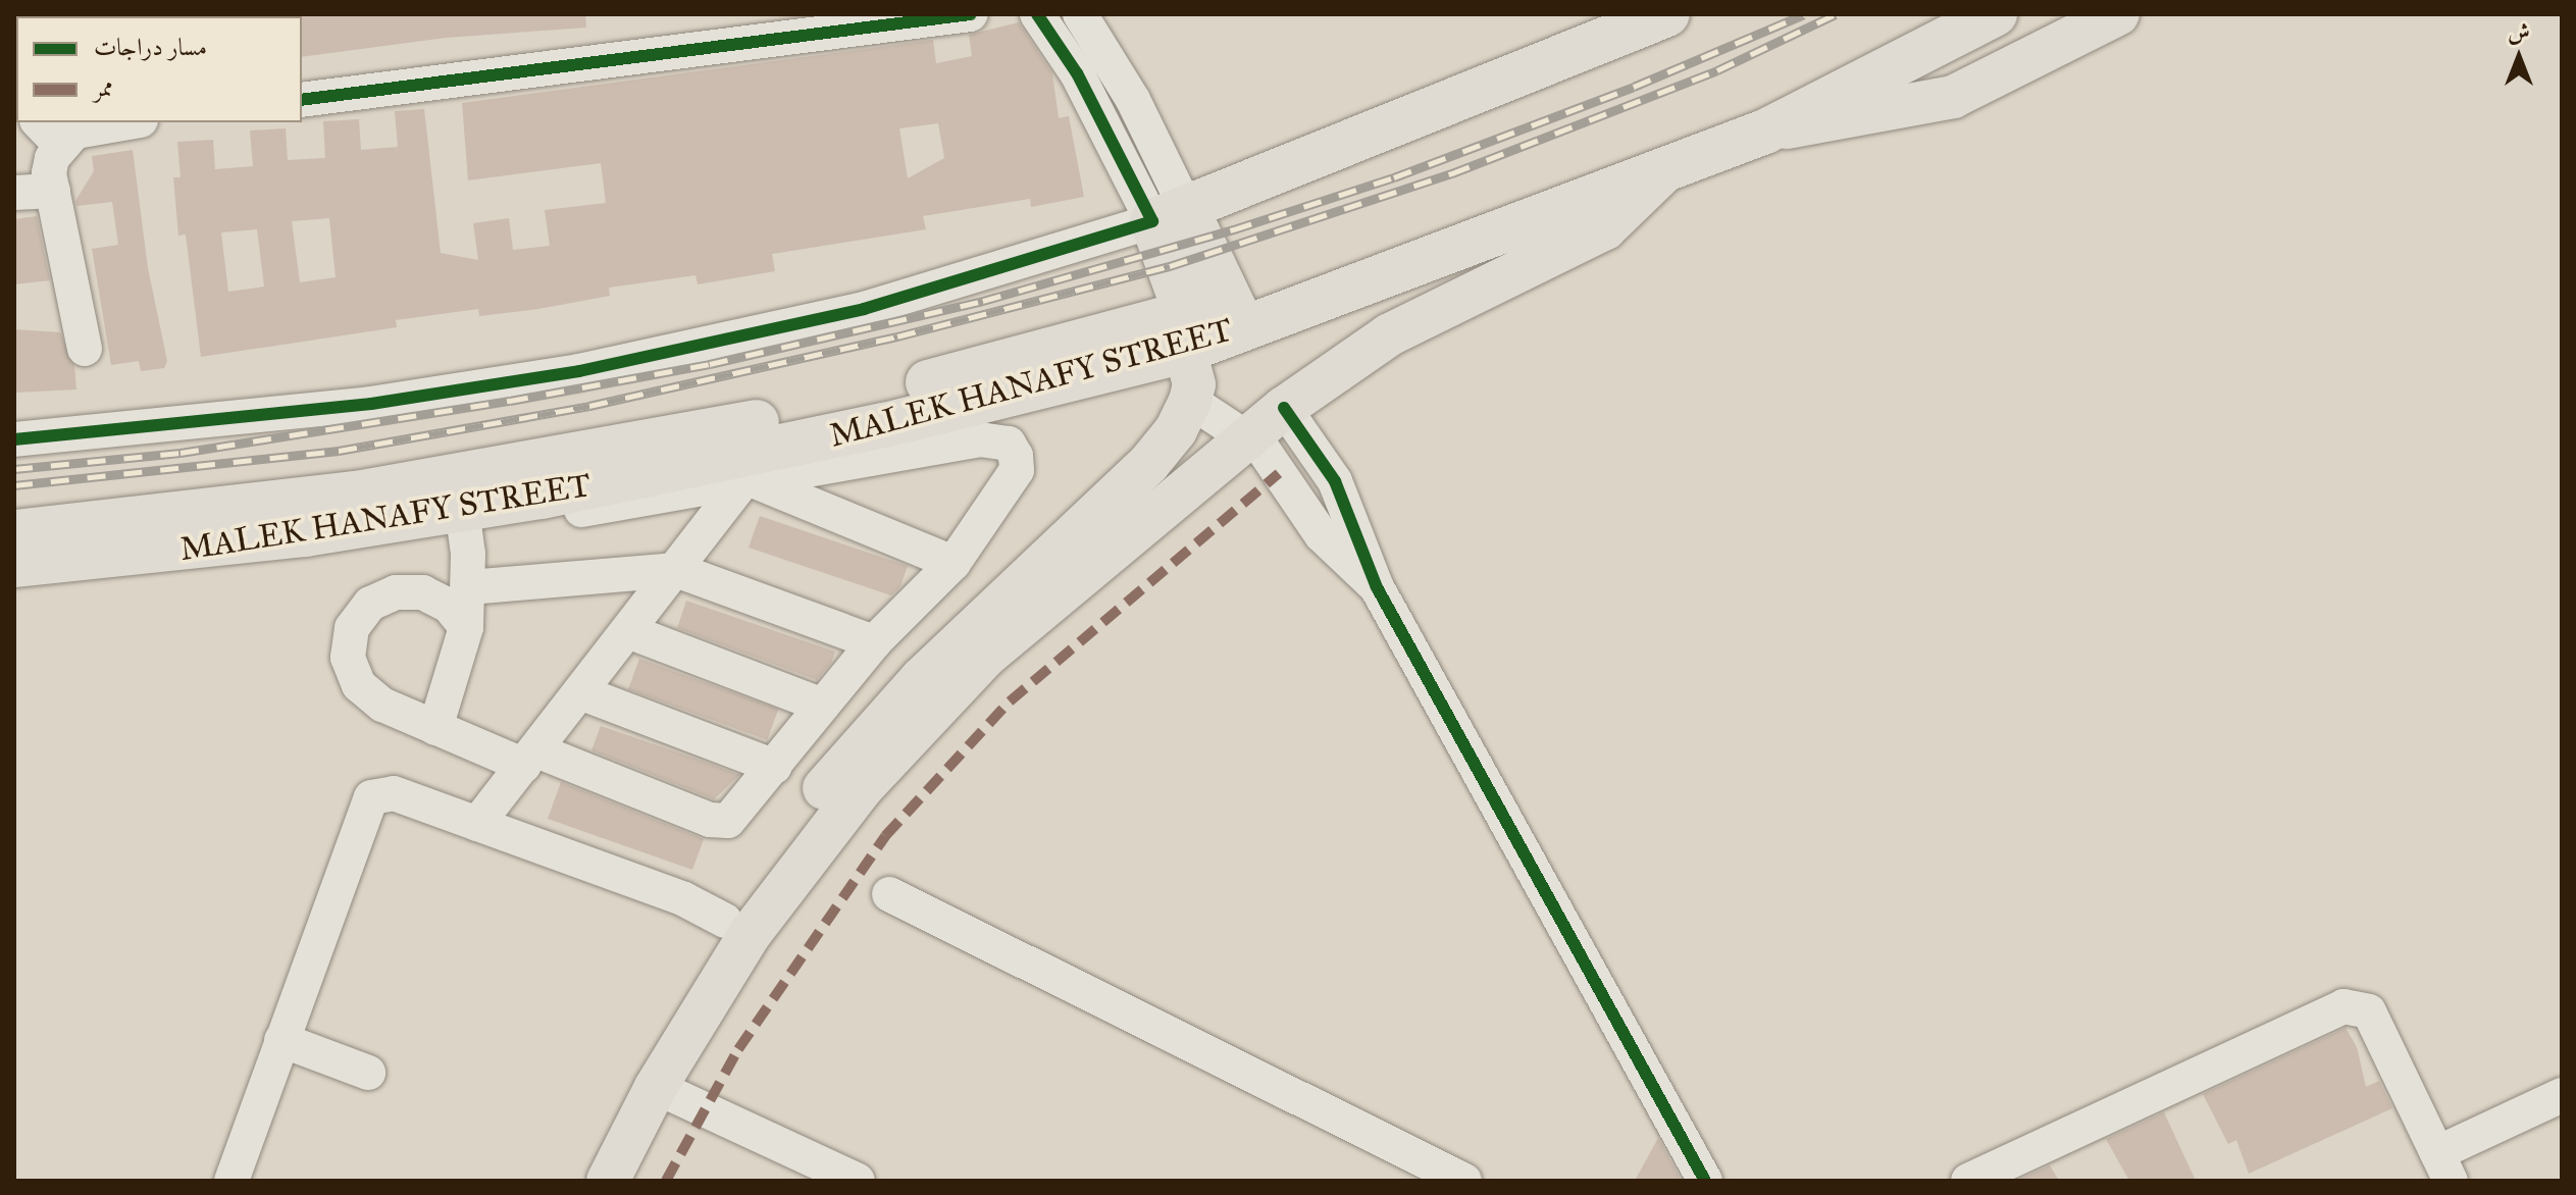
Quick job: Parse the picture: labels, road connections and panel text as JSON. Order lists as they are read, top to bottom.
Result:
{
  "streets": {
    "highway": ["MALEK HANAFY STREET"]
  },
  "legend": ["مسار دراجات", "ممر"],
  "north": "top"
}
